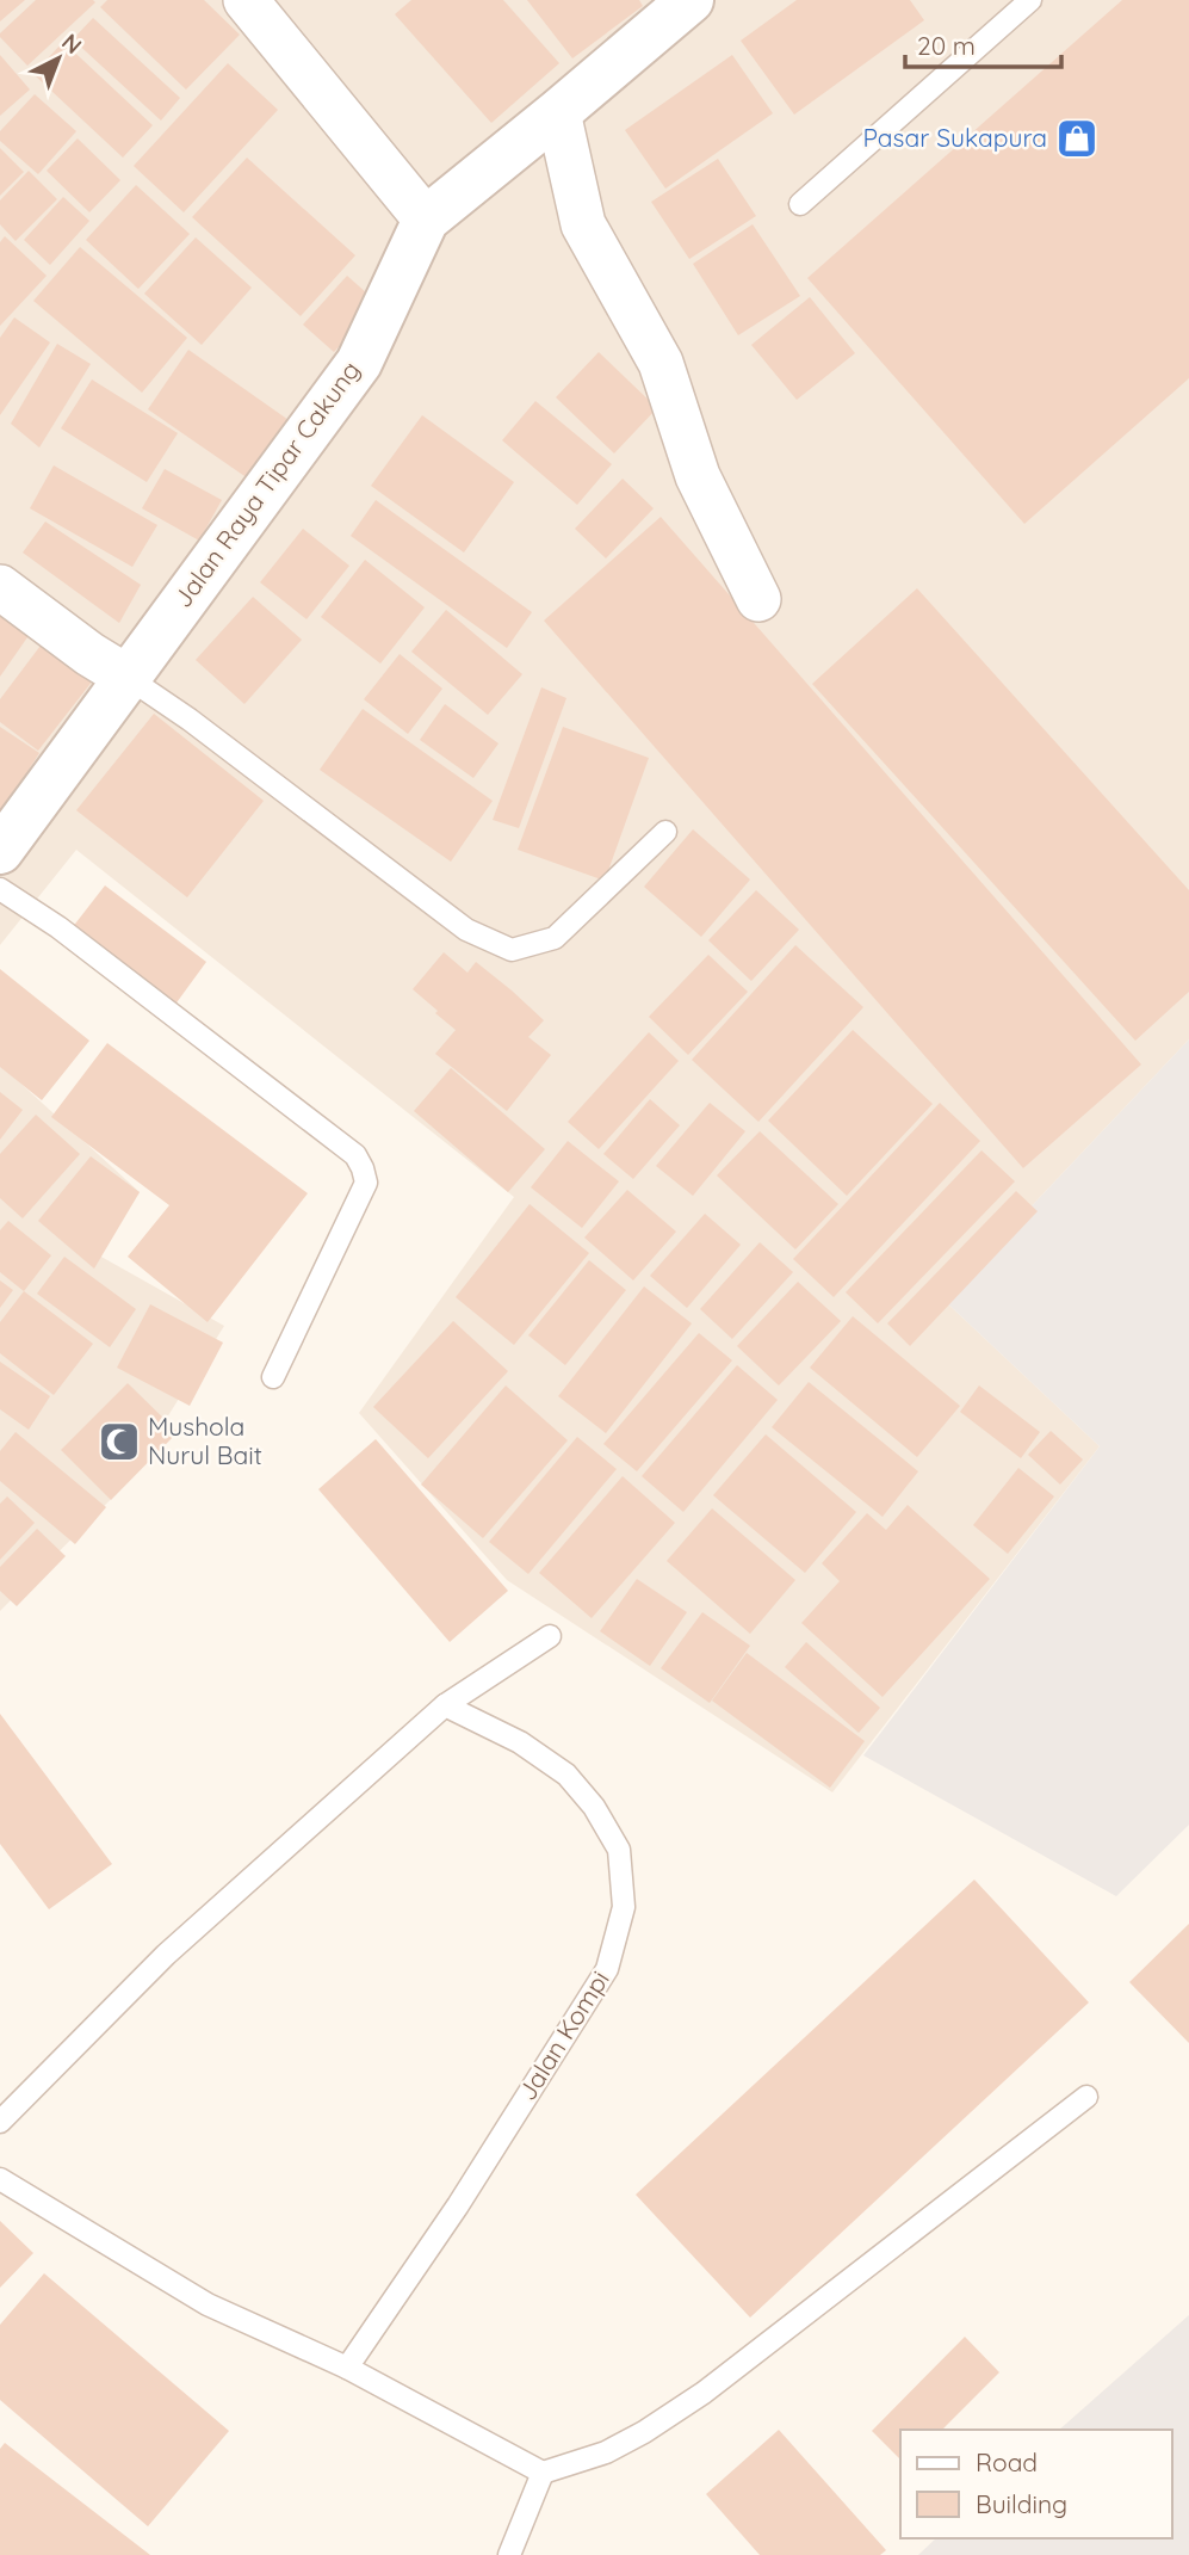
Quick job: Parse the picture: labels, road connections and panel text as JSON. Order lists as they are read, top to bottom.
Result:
{
  "streets": {
    "street": ["Jalan Raya Tipar Cakung"],
    "lane": ["Jalan Kompi"]
  },
  "places": {
    "shop": ["Pasar Sukapura"],
    "mosque": ["Mushola Nurul Bait"]
  },
  "legend": ["Road", "Building"],
  "scale_bar": "20 m",
  "north": "top right"
}
